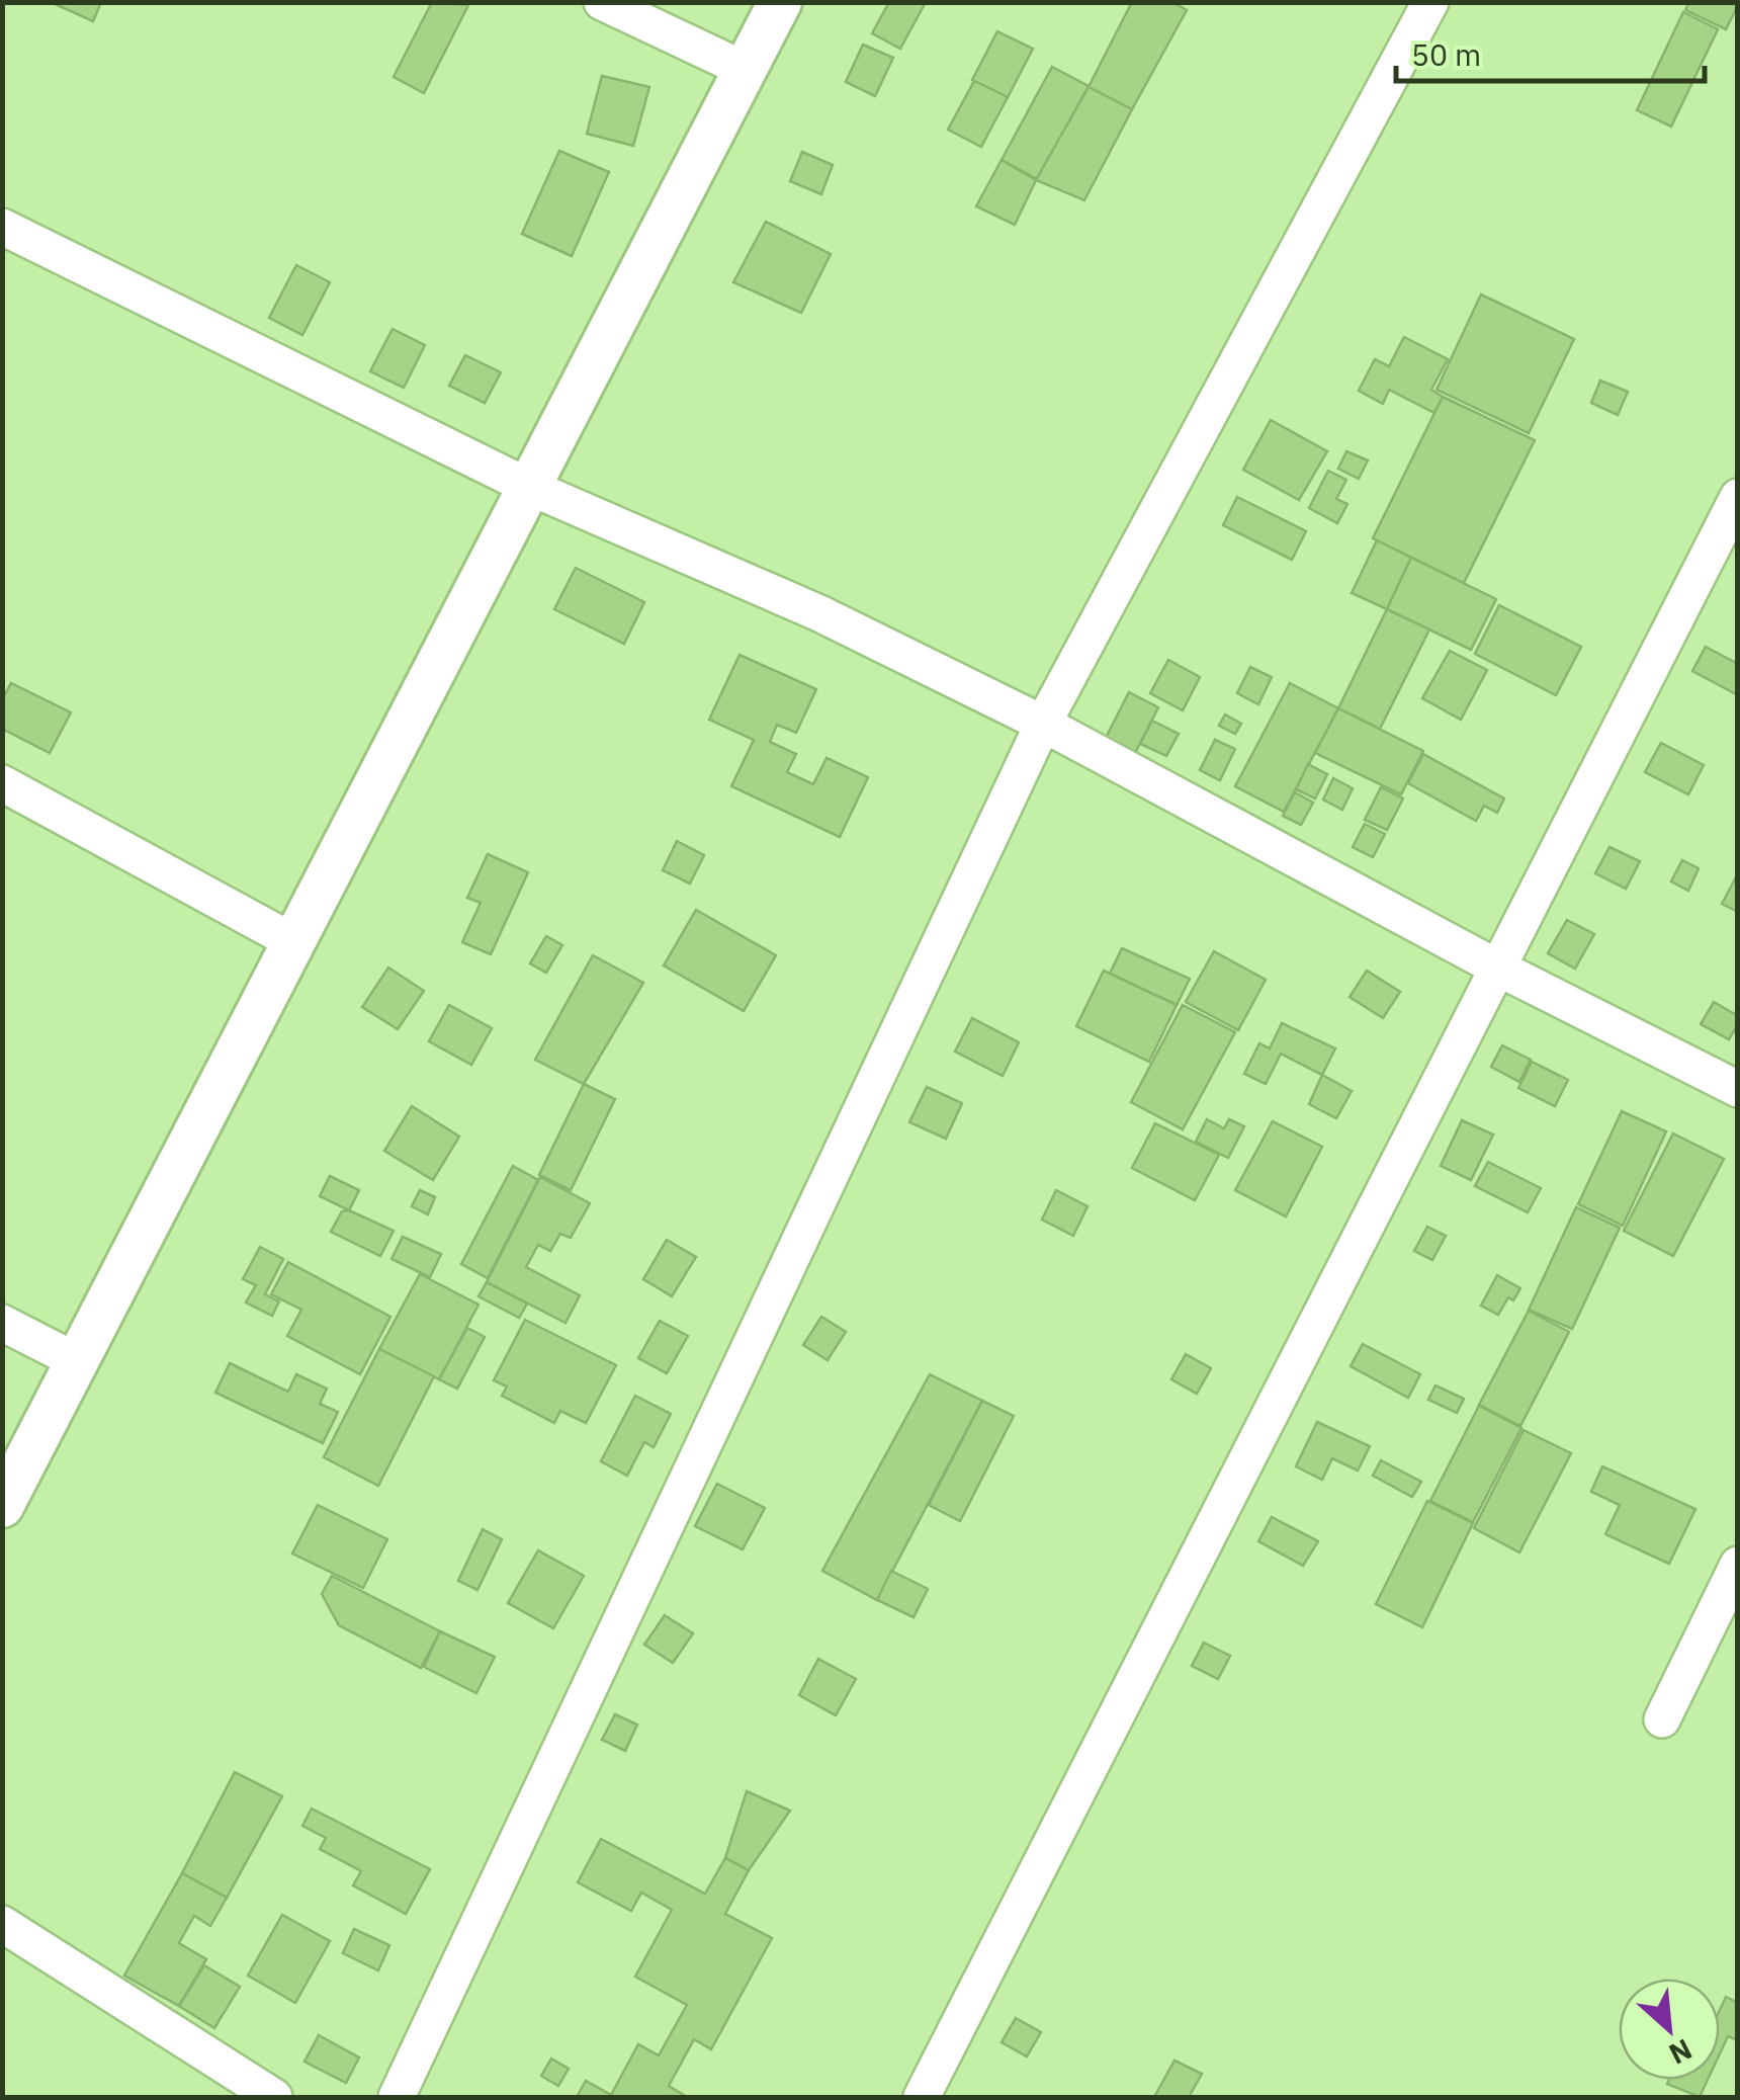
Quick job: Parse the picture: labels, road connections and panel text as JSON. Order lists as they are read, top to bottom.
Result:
{
  "scale_bar": "50 m",
  "north": "bottom right"
}
